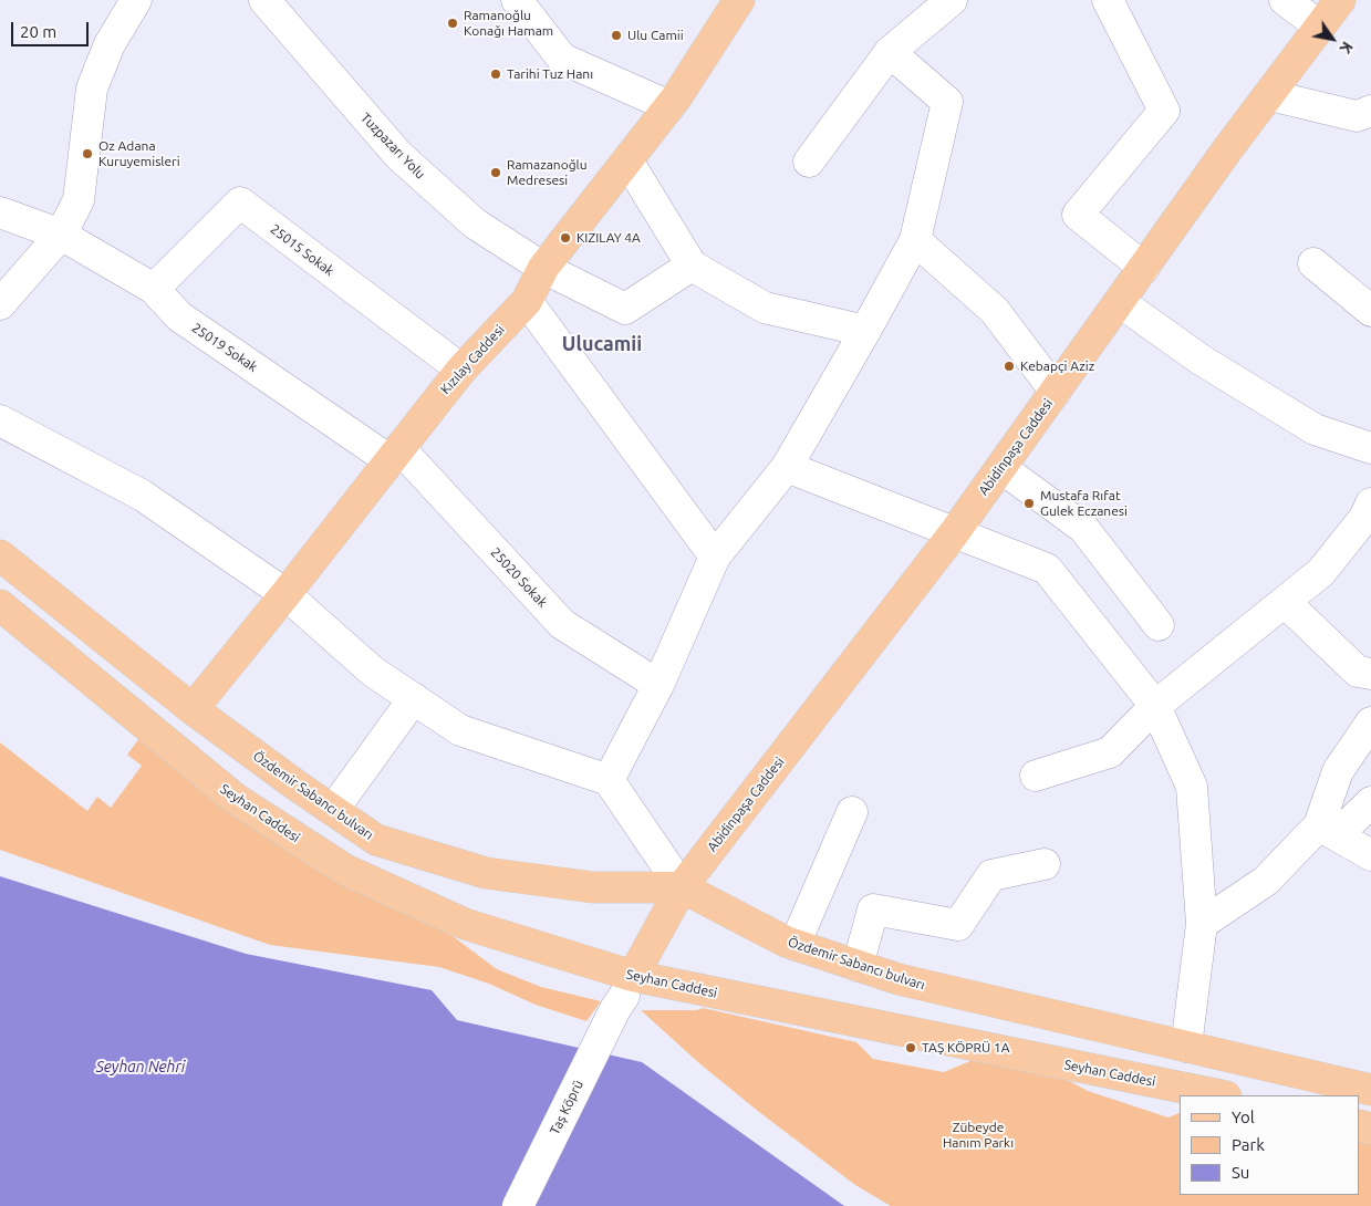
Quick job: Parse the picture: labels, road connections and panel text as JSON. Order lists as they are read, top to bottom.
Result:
{
  "streets": {
    "main road": [
      "Kızılay Caddesi",
      "Abidinpaşa Caddesi",
      "Özdemir Sabancı bulvarı",
      "Seyhan Caddesi"
    ],
    "street": [
      "Tuzpazarı Yolu",
      "25015 Sokak",
      "25019 Sokak",
      "25020 Sokak",
      "Taș Köprü"
    ]
  },
  "crossings": [
    ["Tuzpazarı Yolu", "Kızılay Caddesi"],
    ["25015 Sokak", "25019 Sokak"],
    ["25015 Sokak", "Kızılay Caddesi"],
    ["25019 Sokak", "Kızılay Caddesi"],
    ["25019 Sokak", "25020 Sokak"],
    ["Kızılay Caddesi", "25020 Sokak"],
    ["Kızılay Caddesi", "Özdemir Sabancı bulvarı"],
    ["Abidinpaşa Caddesi", "Özdemir Sabancı bulvarı"],
    ["Abidinpaşa Caddesi", "Seyhan Caddesi"],
    ["Abidinpaşa Caddesi", "Taș Köprü"],
    ["Seyhan Caddesi", "Taș Köprü"]
  ],
  "districts": ["Ulucamii"],
  "water": ["Seyhan Nehri"],
  "parks": ["Zübeyde Hanım Parkı"],
  "places": [
    "Ramanoğlu Konağı Hamam",
    "Ulu Camii",
    "Tarihi Tuz Hanı",
    "Oz Adana Kuruyemisleri",
    "Ramazanoğlu Medresesi",
    "KIZILAY 4A",
    "Kebapçi Aziz",
    "Mustafa Rıfat Gulek Eczanesi",
    "TAŞ KÖPRÜ 1A"
  ],
  "legend": ["Yol", "Park", "Su"],
  "scale_bar": "20 m",
  "north": "bottom right"
}
